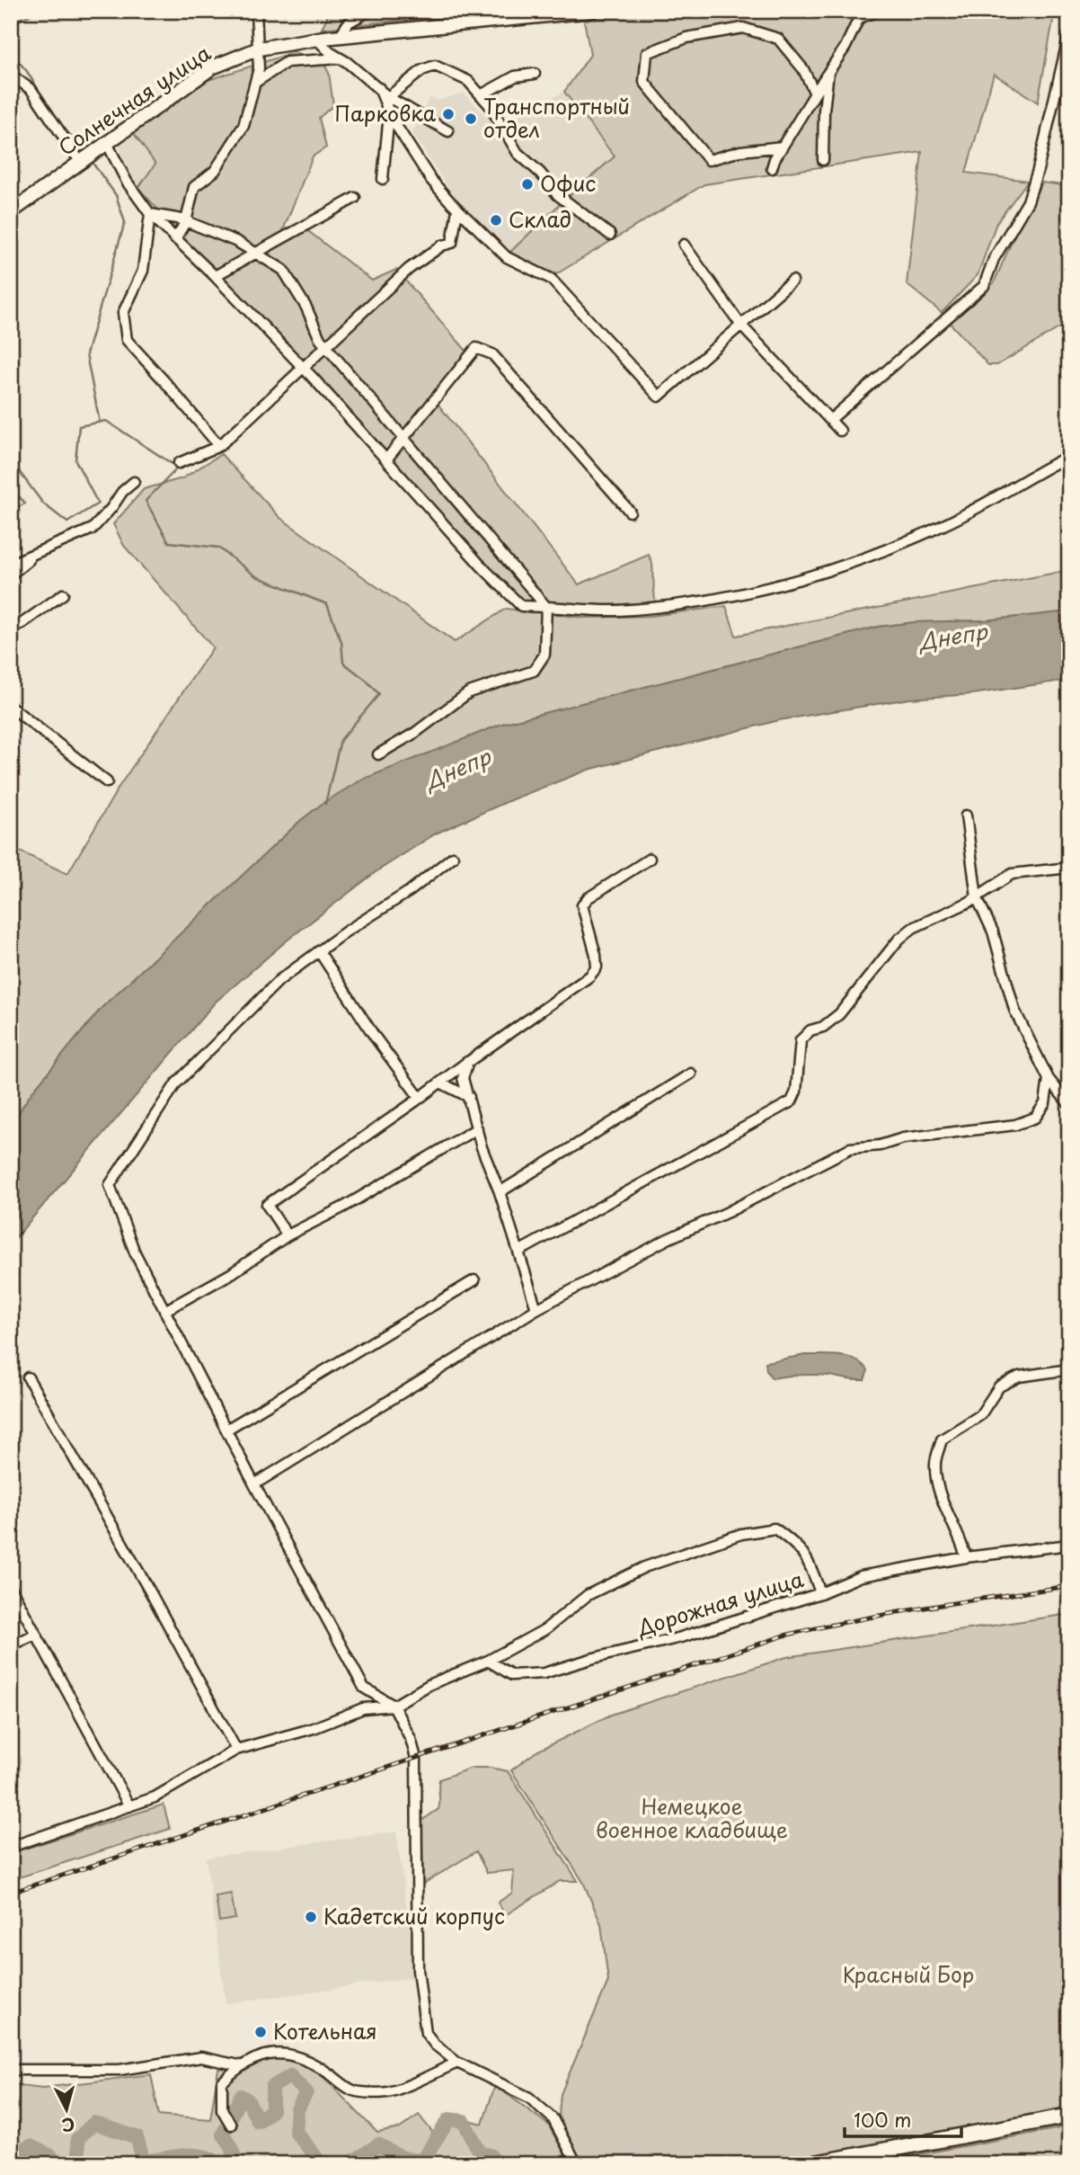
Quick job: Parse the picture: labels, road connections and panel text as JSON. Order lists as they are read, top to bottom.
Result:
{
  "streets": {
    "street": ["Солнечная улица", "Дорожная улица"]
  },
  "water": ["Днепр"],
  "parks": ["Немецкое военное кладбище", "Красный Бор"],
  "places": [
    "Парковка",
    "Транспортный отдел",
    "Офис",
    "Склад",
    "Кадетский корпус",
    "Котельная"
  ],
  "scale_bar": "100 m",
  "north": "bottom"
}
